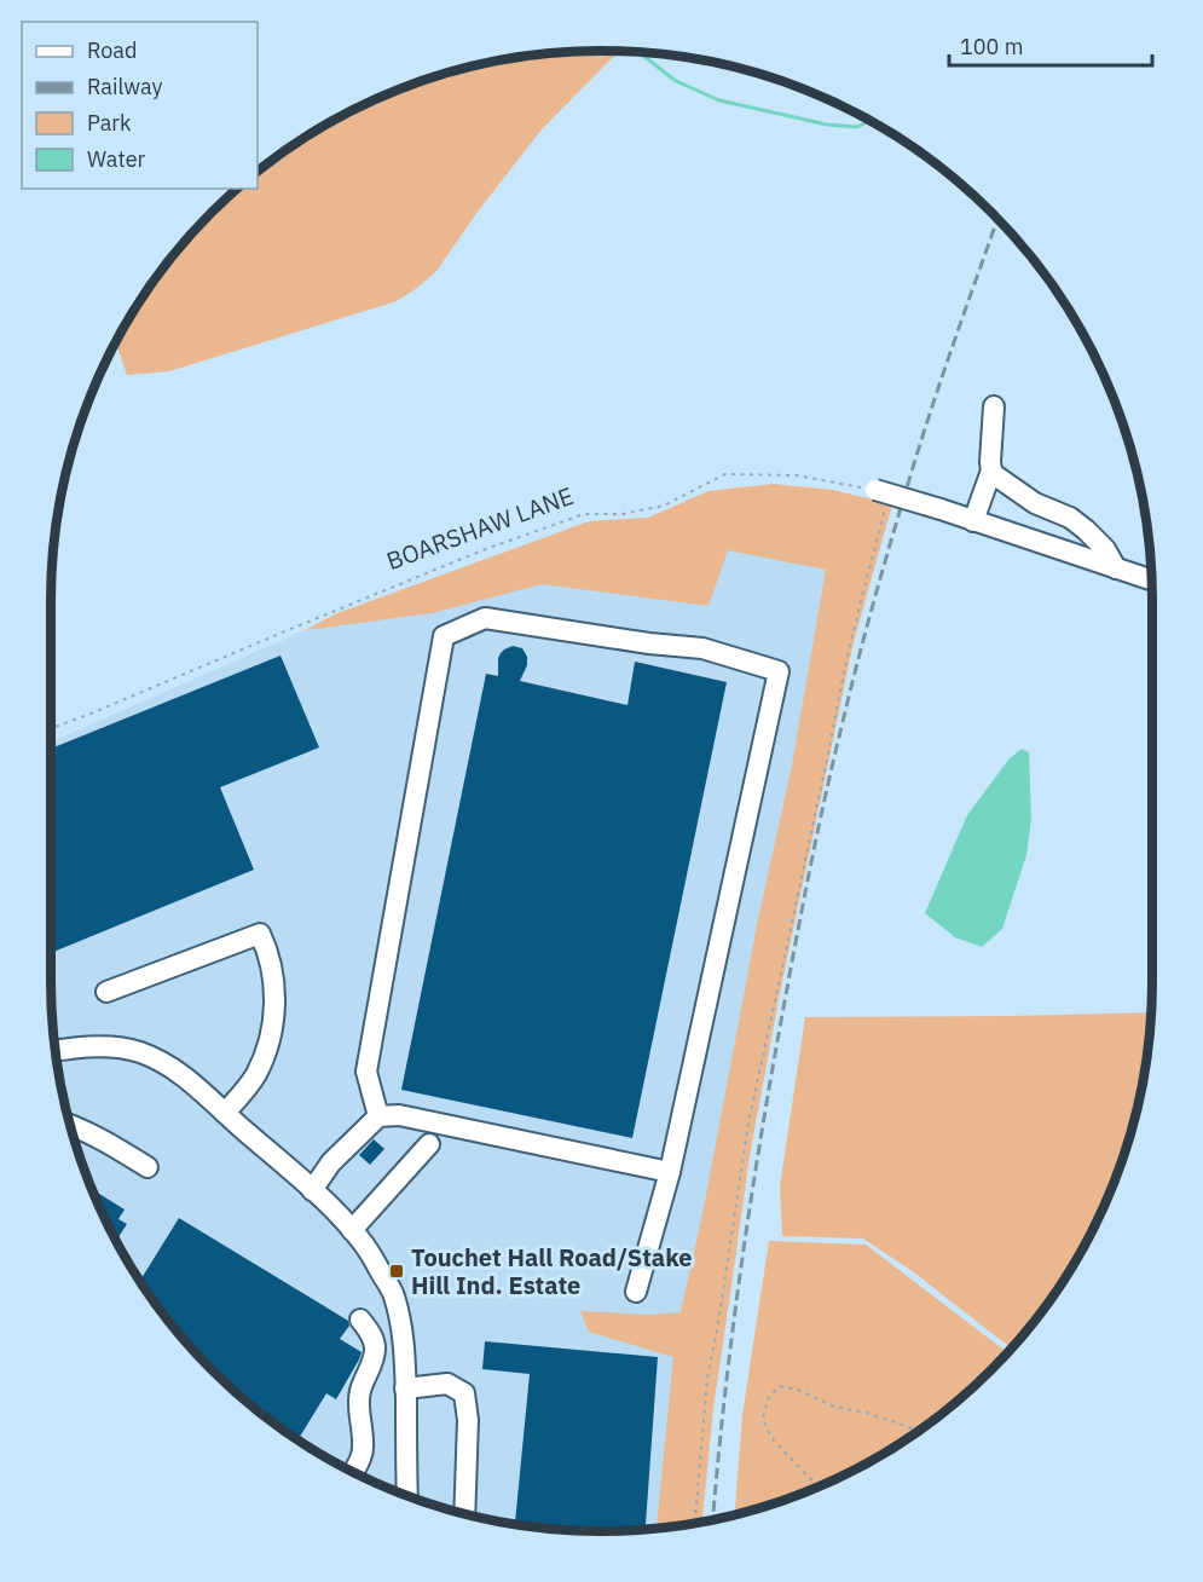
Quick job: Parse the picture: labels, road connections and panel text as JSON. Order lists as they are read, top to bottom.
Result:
{
  "streets": {
    "path": ["BOARSHAW LANE"]
  },
  "places": {
    "transit": ["Touchet Hall Road/Stake Hill Ind. Estate"]
  },
  "legend": [
    "Road",
    "Railway",
    "Park",
    "Water"
  ],
  "scale_bar": "100 m"
}
